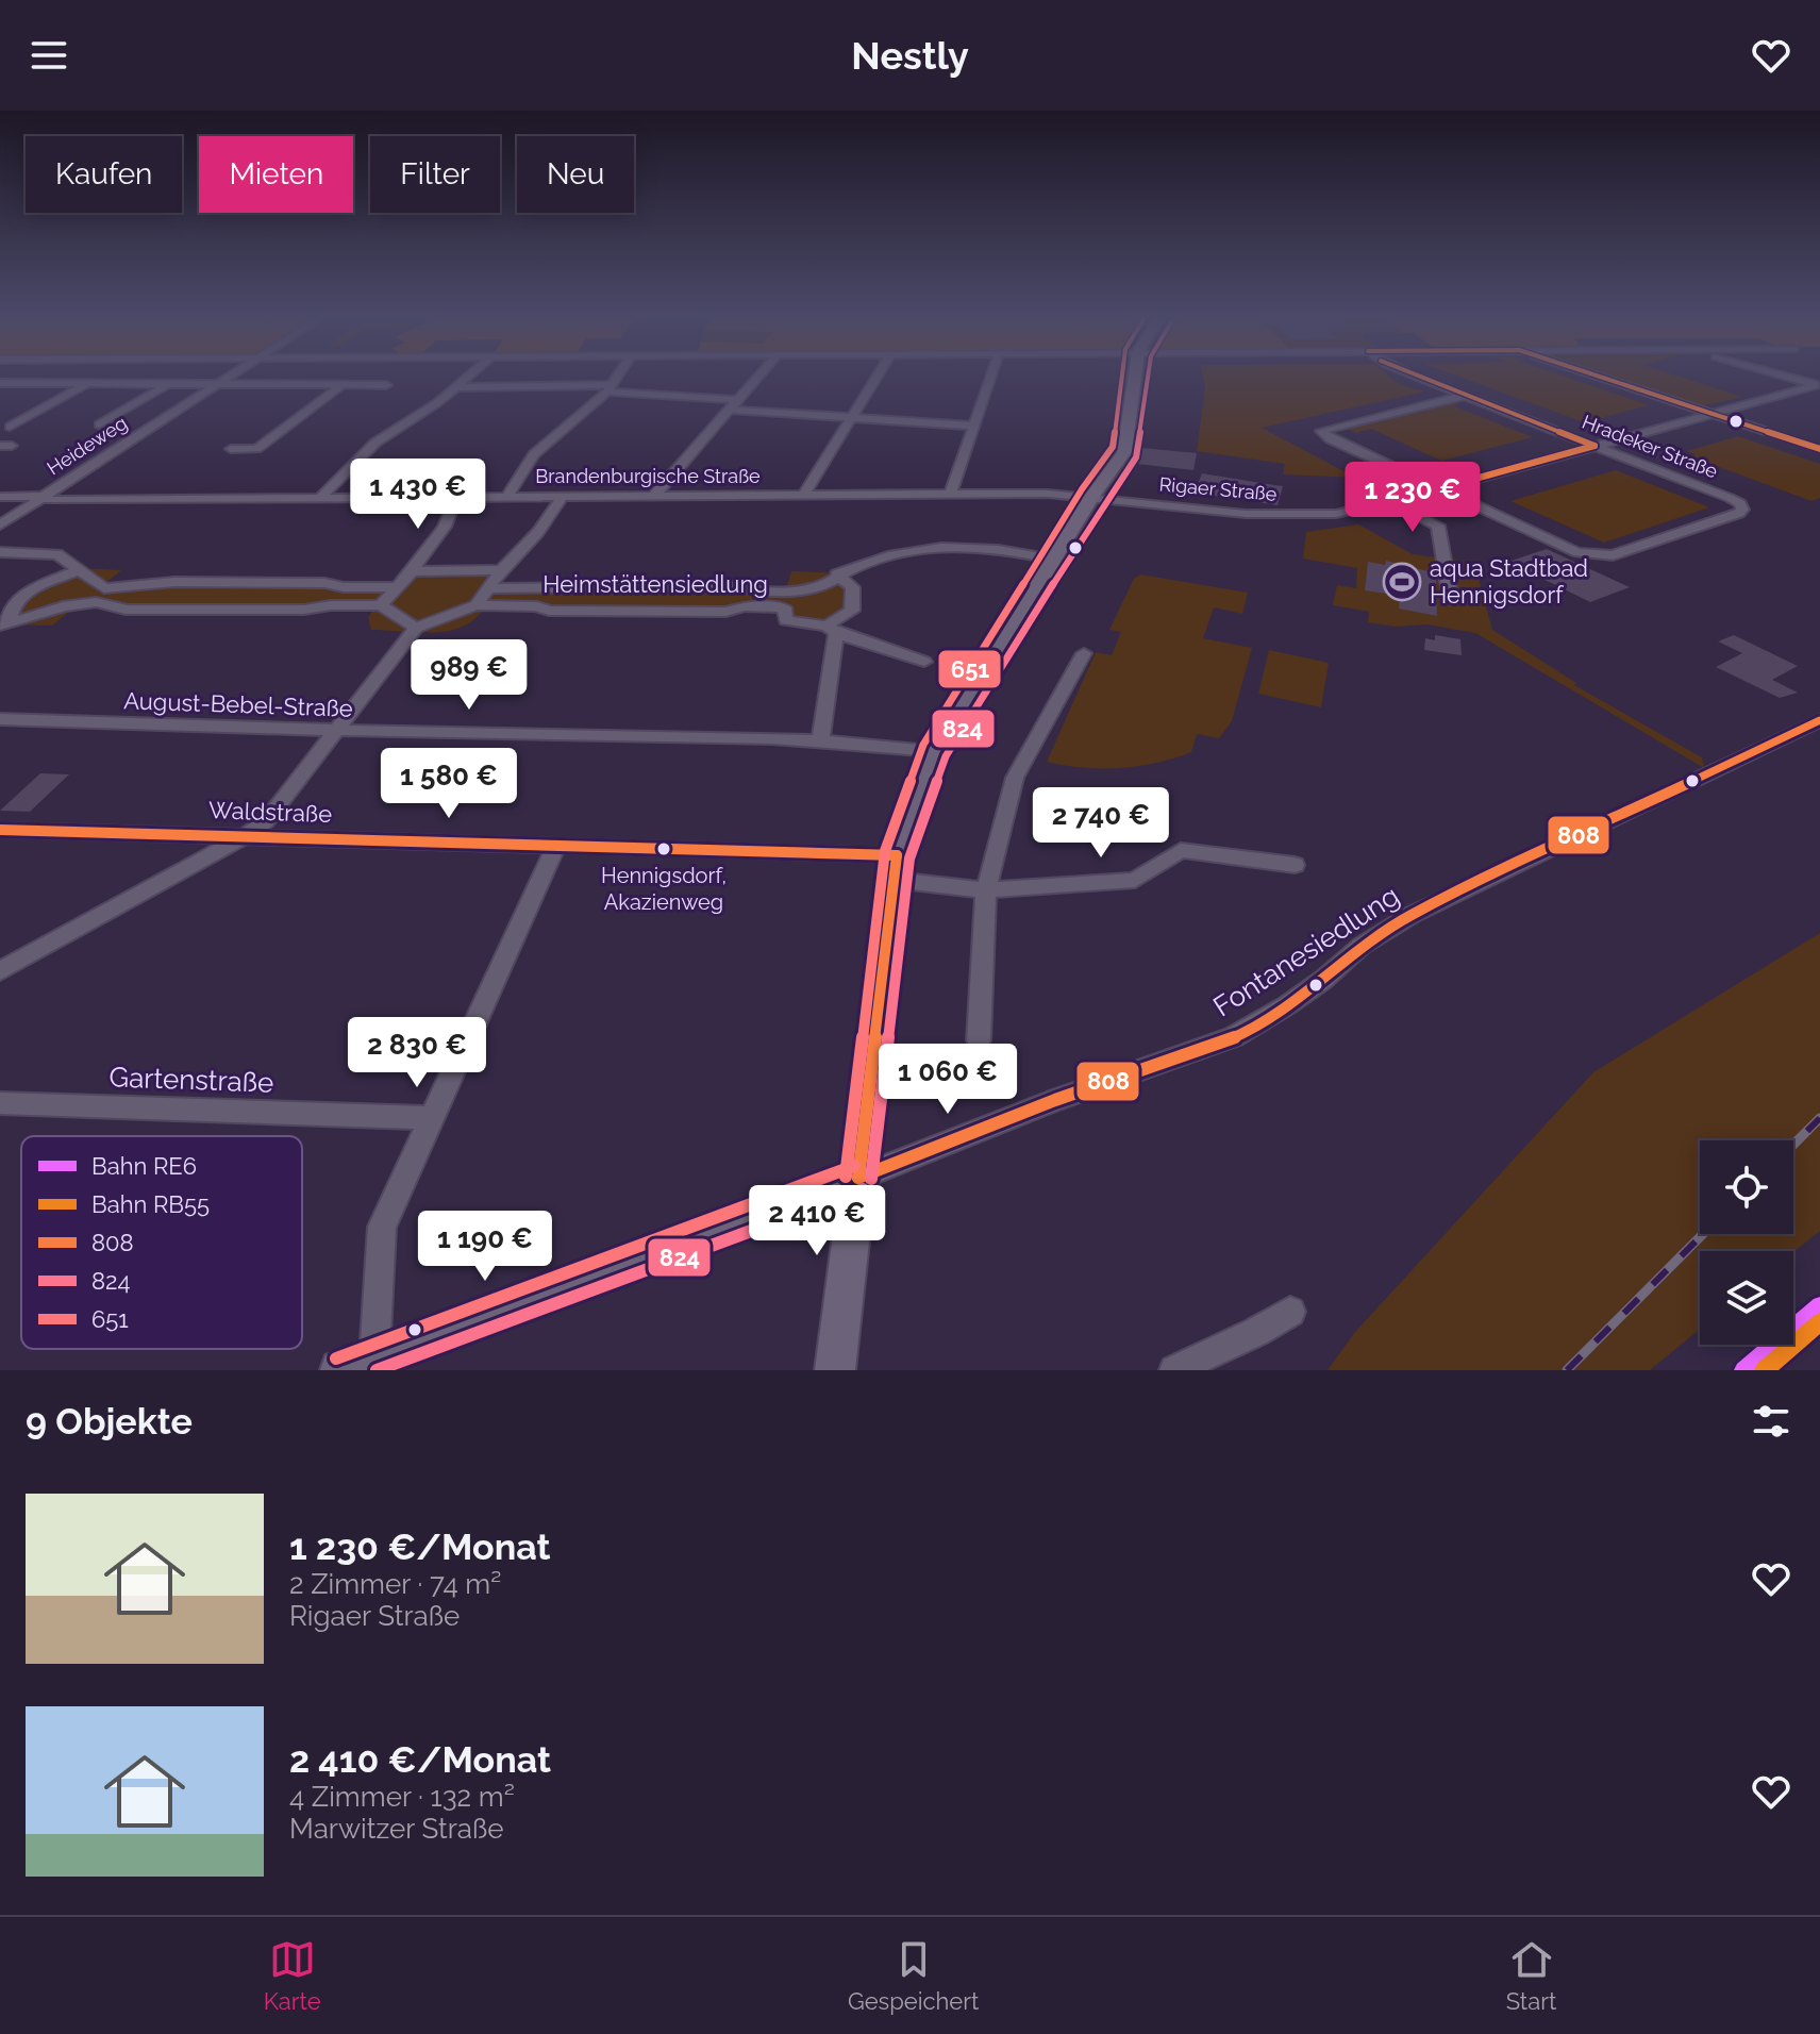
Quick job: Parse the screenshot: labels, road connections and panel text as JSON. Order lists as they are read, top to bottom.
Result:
{
  "streets": {
    "street": [
      "Heideweg",
      "Hradeker Straße",
      "Brandenburgische Straße",
      "Rigaer Straße",
      "Heimstättensiedlung",
      "August-Bebel-Straße",
      "Waldstraße",
      "Fontanesiedlung",
      "Gartenstraße"
    ]
  },
  "crossings": [
    ["Heideweg", "Brandenburgische Straße"],
    ["Hradeker Straße", "Rigaer Straße"],
    ["Brandenburgische Straße", "Rigaer Straße"]
  ],
  "places": {
    "sports": ["aqua Stadtbad Hennigsdorf"],
    "other": ["Hennigsdorf, Akazienweg"]
  },
  "lines": [
    "transit line 808",
    "transit line 824",
    "transit line 651",
    "rail line RE6",
    "rail line RB55"
  ],
  "legend": [
    "Bahn RE6",
    "Bahn RB55",
    "808",
    "824",
    "651"
  ],
  "page": {
    "header": "Nestly",
    "chip": [
      "Kaufen",
      "Mieten",
      "Filter",
      "Neu"
    ],
    "price": [
      "1 430 €",
      "1 230 €",
      "989 €",
      "1 580 €",
      "2 740 €",
      "2 830 €",
      "1 060 €",
      "2 410 €",
      "1 190 €"
    ],
    "heading": "9 Objekte",
    "list": [
      {
        "name": "1 230 €/Monat",
        "note": "2 Zimmer · 74 m² · Rigaer Straße"
      },
      {
        "name": "2 410 €/Monat",
        "note": "4 Zimmer · 132 m² · Marwitzer Straße"
      }
    ],
    "tabs": ["Karte", "Gespeichert", "Start"]
  }
}
